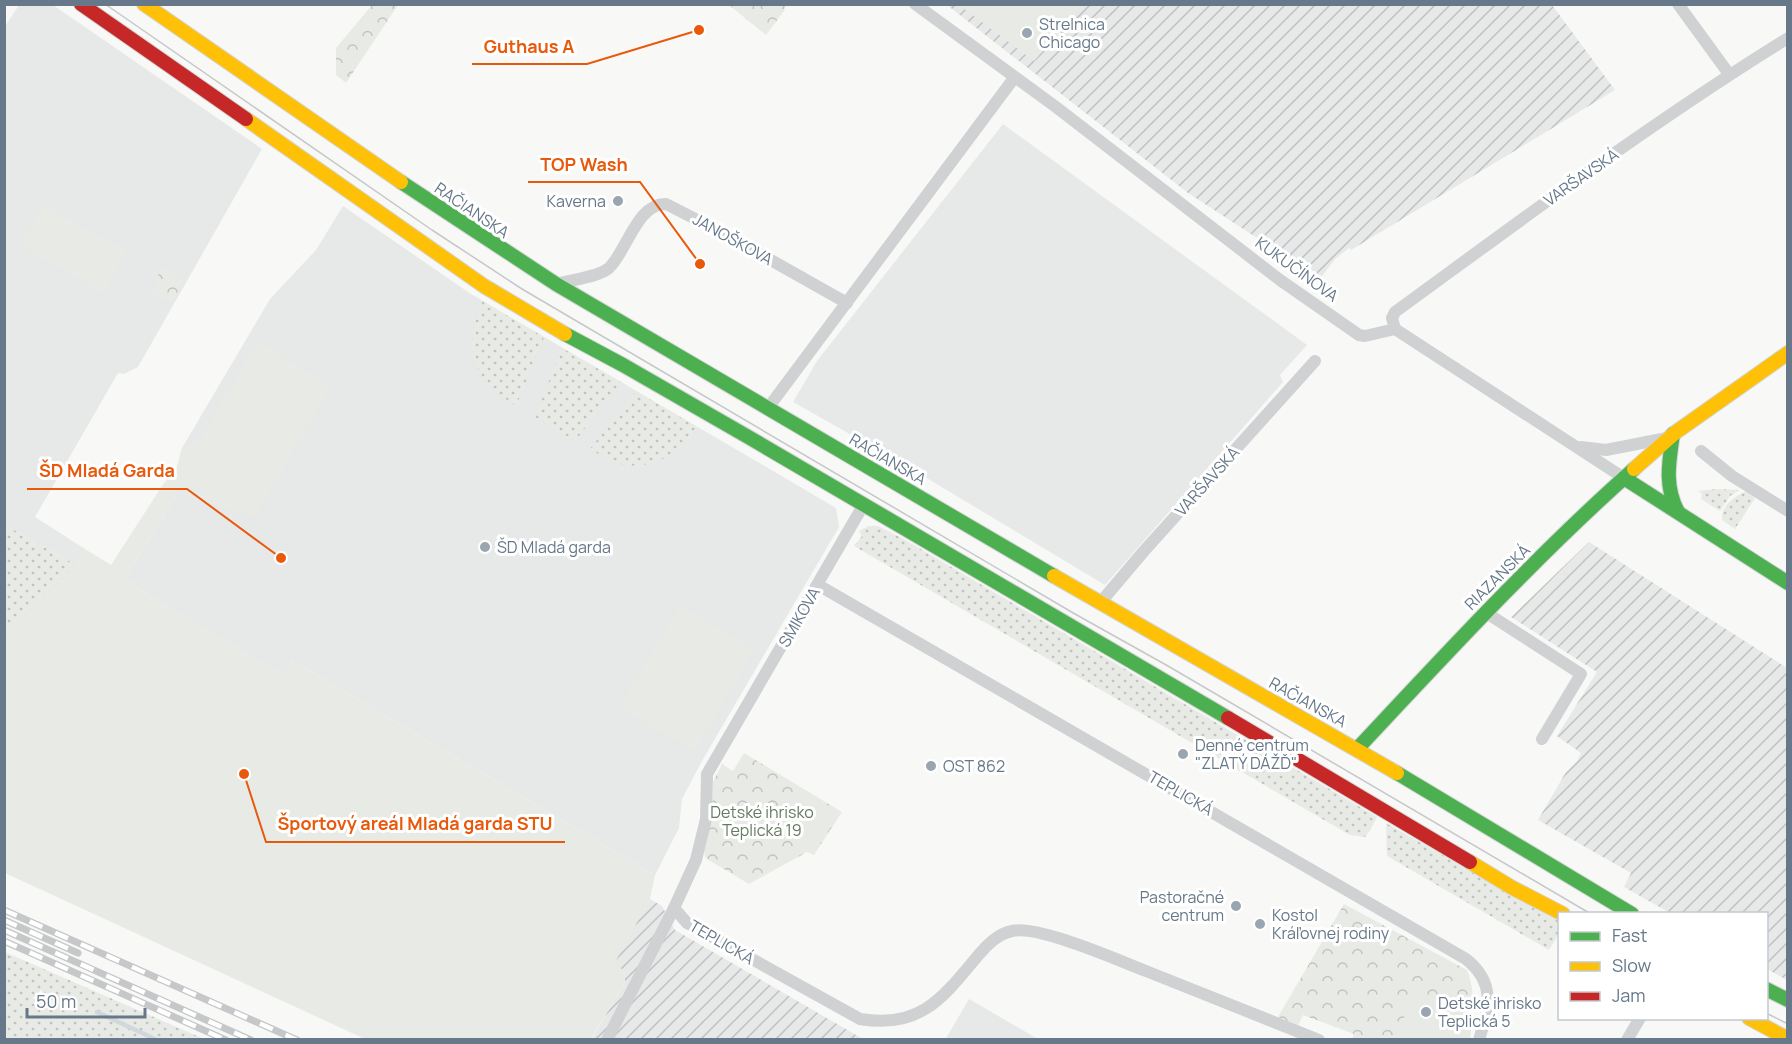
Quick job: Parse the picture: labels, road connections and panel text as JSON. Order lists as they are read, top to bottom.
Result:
{
  "streets": {
    "main road": ["RAČIANSKA", "RIAZANSKÁ"],
    "street": [
      "VARŠAVSKÁ",
      "JANOŠKOVA",
      "KUKUČÍNOVA",
      "SMIKOVA",
      "TEPLICKÁ"
    ]
  },
  "crossings": [
    ["VARŠAVSKÁ", "RAČIANSKA"],
    ["VARŠAVSKÁ", "KUKUČÍNOVA"],
    ["RAČIANSKA", "JANOŠKOVA"],
    ["RAČIANSKA", "RIAZANSKÁ"],
    ["SMIKOVA", "TEPLICKÁ"]
  ],
  "parks": ["Detské ihrisko Teplická 19"],
  "places": [
    "Guthaus A",
    "Strelnica Chicago",
    "Kaverna",
    "TOP Wash",
    "ŠD Mladá garda",
    "ŠD Mladá Garda",
    "Denné centrum \"ZLATÝ DÁŽĎ\"",
    "OST 862",
    "Športový areál Mladá garda STU",
    "Pastoračné centrum",
    "Kostol Kráľovnej rodiny",
    "Detské ihrisko Teplická 5"
  ],
  "legend": ["Fast", "Slow", "Jam"],
  "scale_bar": "50 m"
}
